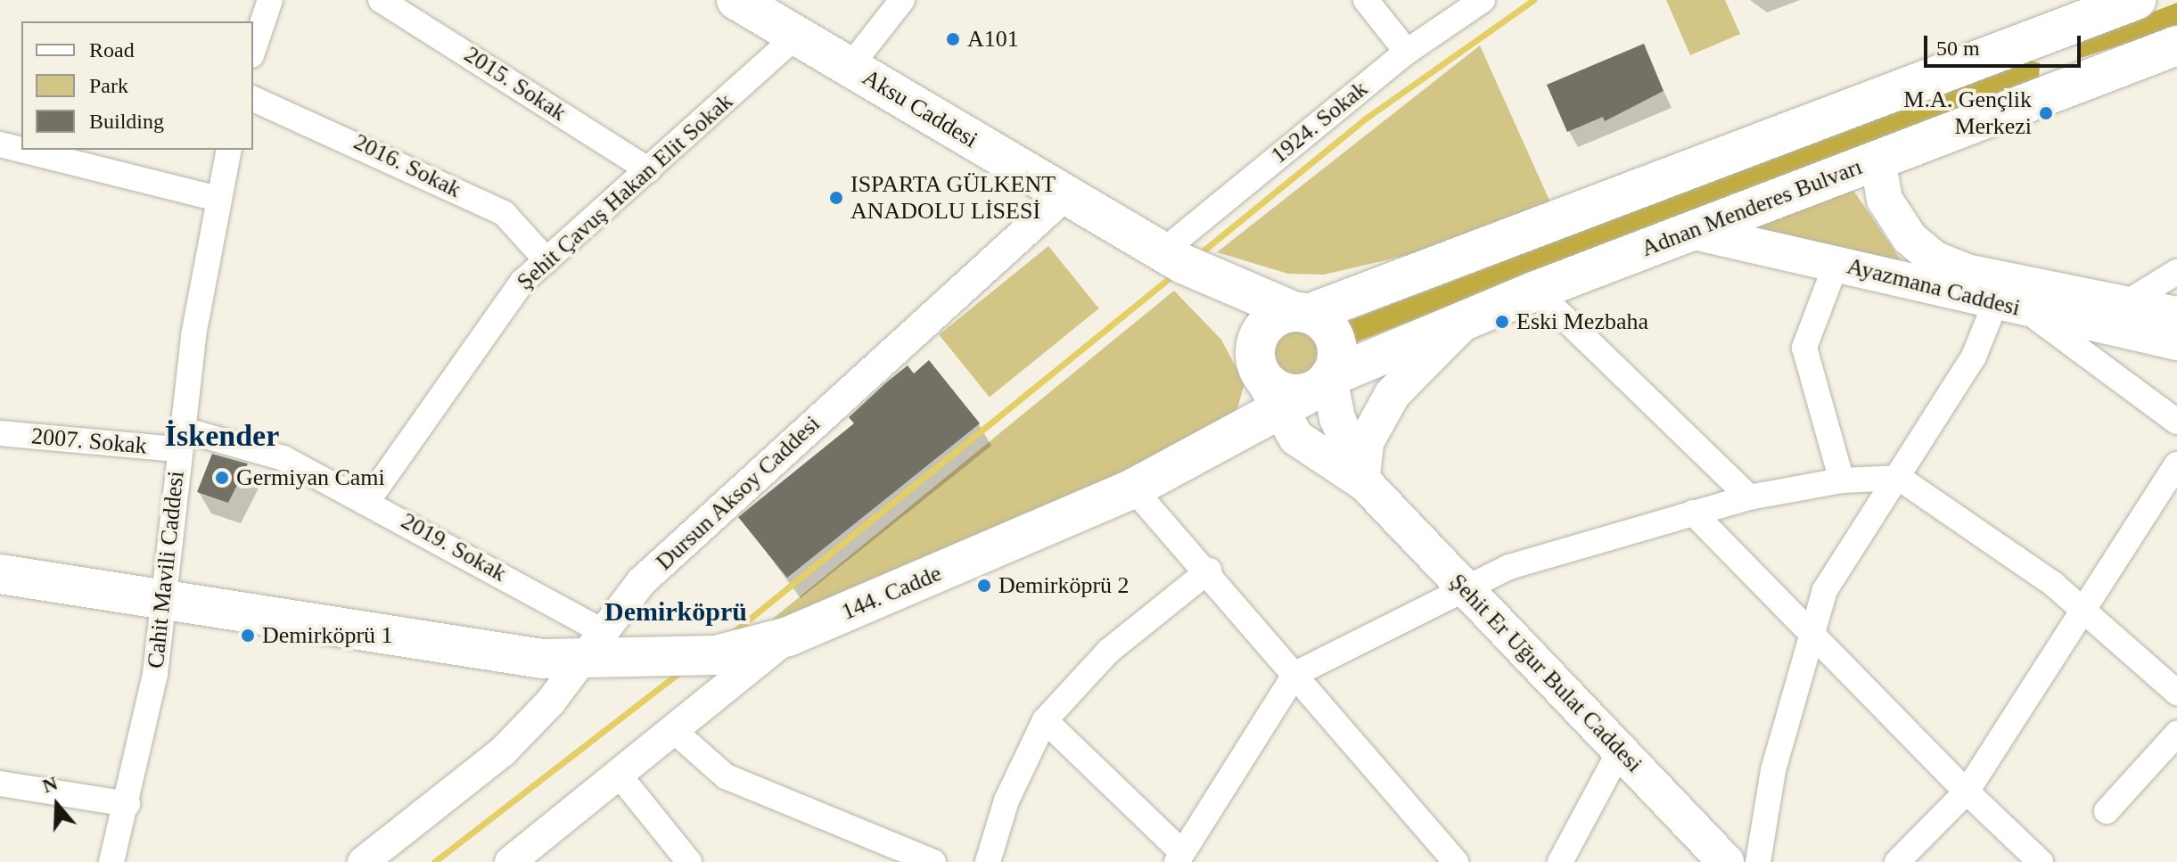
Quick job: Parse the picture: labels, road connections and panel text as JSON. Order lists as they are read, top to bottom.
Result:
{
  "streets": {
    "main road": [
      "Aksu Caddesi",
      "Adnan Menderes Bulvarı",
      "Ayazmana Caddesi",
      "144. Cadde",
      "Şehit Er Uğur Bulat Caddesi"
    ],
    "street": [
      "2015. Sokak",
      "1924. Sokak",
      "2016. Sokak",
      "Şehit Çavuş Hakan Elit Sokak",
      "2007. Sokak",
      "Dursun Aksoy Caddesi",
      "2019. Sokak",
      "Cahit Mavili Caddesi"
    ]
  },
  "crossings": [
    ["2015. Sokak", "Şehit Çavuş Hakan Elit Sokak"],
    ["Aksu Caddesi", "1924. Sokak"],
    ["Aksu Caddesi", "Şehit Çavuş Hakan Elit Sokak"],
    ["Aksu Caddesi", "Adnan Menderes Bulvarı"],
    ["Aksu Caddesi", "Dursun Aksoy Caddesi"],
    ["Aksu Caddesi", "144. Cadde"],
    ["Aksu Caddesi", "Şehit Er Uğur Bulat Caddesi"],
    ["2016. Sokak", "Şehit Çavuş Hakan Elit Sokak"],
    ["Şehit Çavuş Hakan Elit Sokak", "2019. Sokak"],
    ["Adnan Menderes Bulvarı", "Ayazmana Caddesi"],
    ["Adnan Menderes Bulvarı", "144. Cadde"],
    ["Adnan Menderes Bulvarı", "Şehit Er Uğur Bulat Caddesi"],
    ["2007. Sokak", "2019. Sokak"],
    ["2007. Sokak", "Cahit Mavili Caddesi"],
    ["Dursun Aksoy Caddesi", "2019. Sokak"],
    ["2019. Sokak", "Cahit Mavili Caddesi"],
    ["144. Cadde", "Şehit Er Uğur Bulat Caddesi"]
  ],
  "districts": ["İskender", "Demirköprü"],
  "places": [
    "A101",
    "M.A. Gençlik Merkezi",
    "ISPARTA GÜLKENT ANADOLU LİSESİ",
    "Eski Mezbaha",
    "Germiyan Cami",
    "Demirköprü 2",
    "Demirköprü 1"
  ],
  "legend": ["Road", "Park", "Building"],
  "scale_bar": "50 m",
  "north": "top"
}
